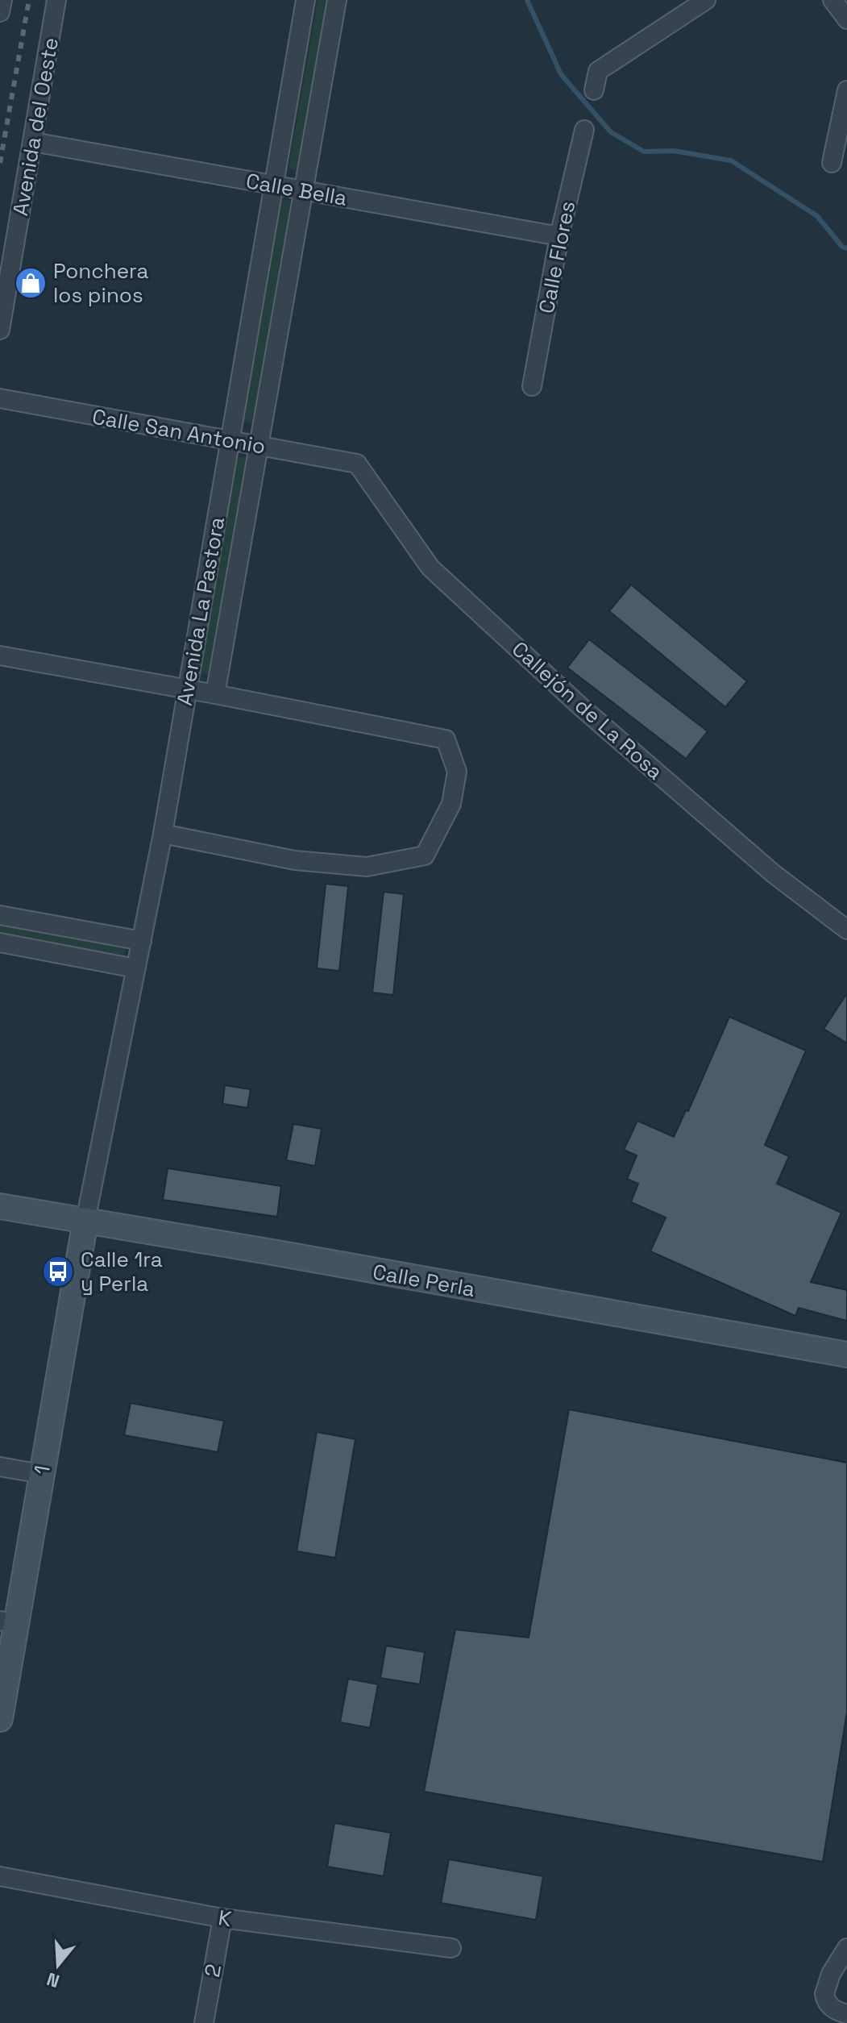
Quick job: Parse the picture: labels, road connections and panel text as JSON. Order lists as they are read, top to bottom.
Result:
{
  "streets": {
    "main road": ["Calle Perla", "1"],
    "street": [
      "Avenida del Oeste",
      "Calle Bella",
      "Calle Flores",
      "Calle San Antonio",
      "Avenida La Pastora",
      "Callejón de La Rosa",
      "K",
      "2"
    ]
  },
  "crossings": [
    ["Avenida del Oeste", "Calle Bella"],
    ["Calle Bella", "Calle Flores"],
    ["Calle Bella", "Avenida La Pastora"],
    ["Calle San Antonio", "Avenida La Pastora"],
    ["Calle San Antonio", "Callejón de La Rosa"],
    ["Avenida La Pastora", "Calle Perla"],
    ["Avenida La Pastora", "1"],
    ["Calle Perla", "1"],
    ["K", "2"]
  ],
  "places": {
    "shop": ["Ponchera los pinos"],
    "bus stop": ["Calle 1ra y Perla"]
  },
  "north": "bottom"
}
